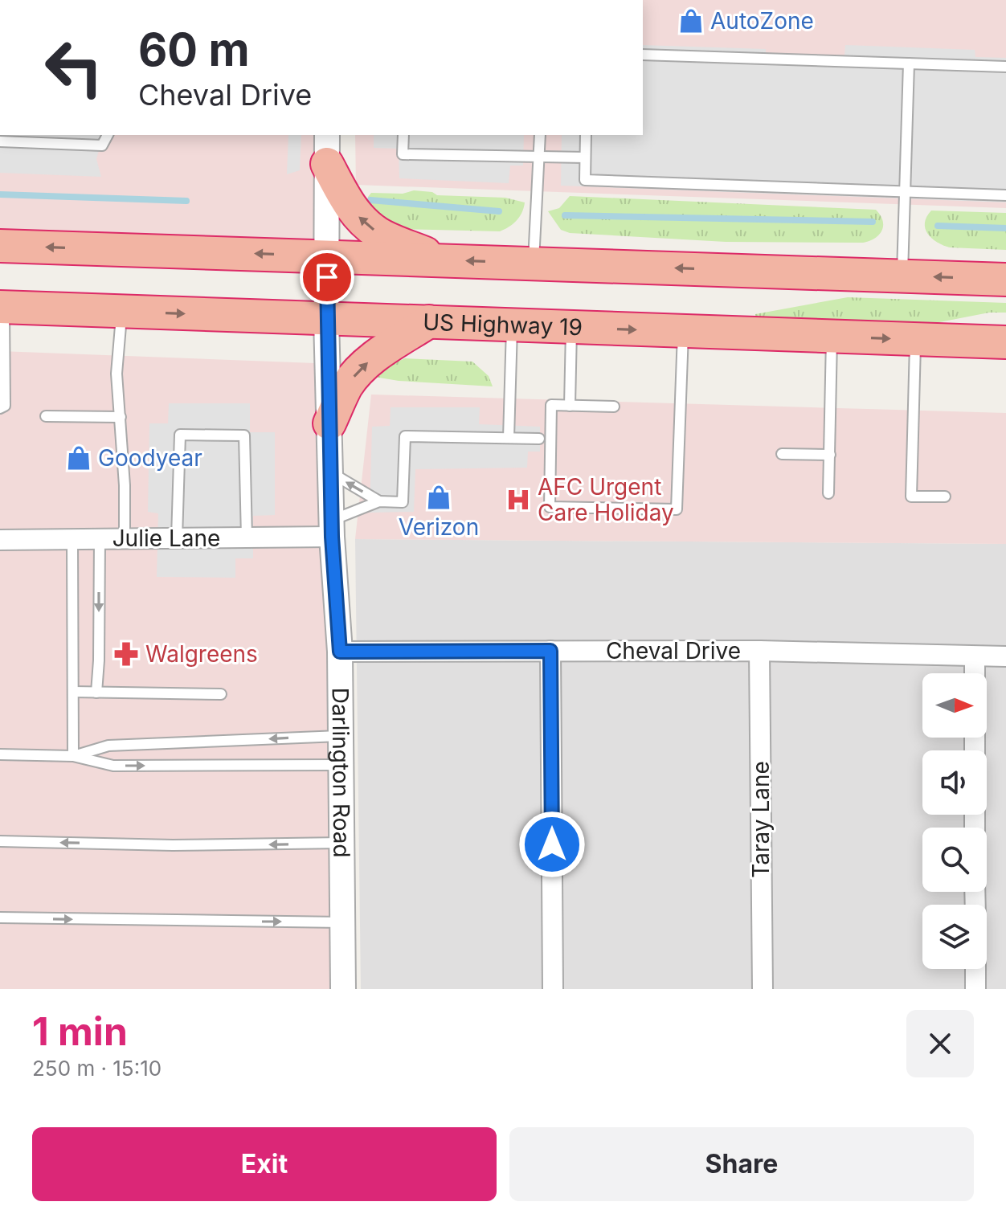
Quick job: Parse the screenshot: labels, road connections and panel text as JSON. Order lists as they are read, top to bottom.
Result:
{
  "streets": {
    "highway": ["US Highway 19"],
    "street": [
      "Julie Lane",
      "Cheval Drive",
      "Darlington Road",
      "Taray Lane"
    ]
  },
  "crossings": [
    ["US Highway 19", "Darlington Road"],
    ["Julie Lane", "Darlington Road"],
    ["Cheval Drive", "Darlington Road"],
    ["Cheval Drive", "Taray Lane"]
  ],
  "places": {
    "shop": ["AutoZone", "Goodyear", "Verizon"],
    "hospital": ["AFC Urgent Care Holiday"],
    "pharmacy": ["Walgreens"]
  },
  "north": "right",
  "page": {
    "turn": ["60 m", "Cheval Drive"],
    "heading": ["1 min", "250 m · 15:10"],
    "buttons": ["Exit", "Share"]
  }
}
